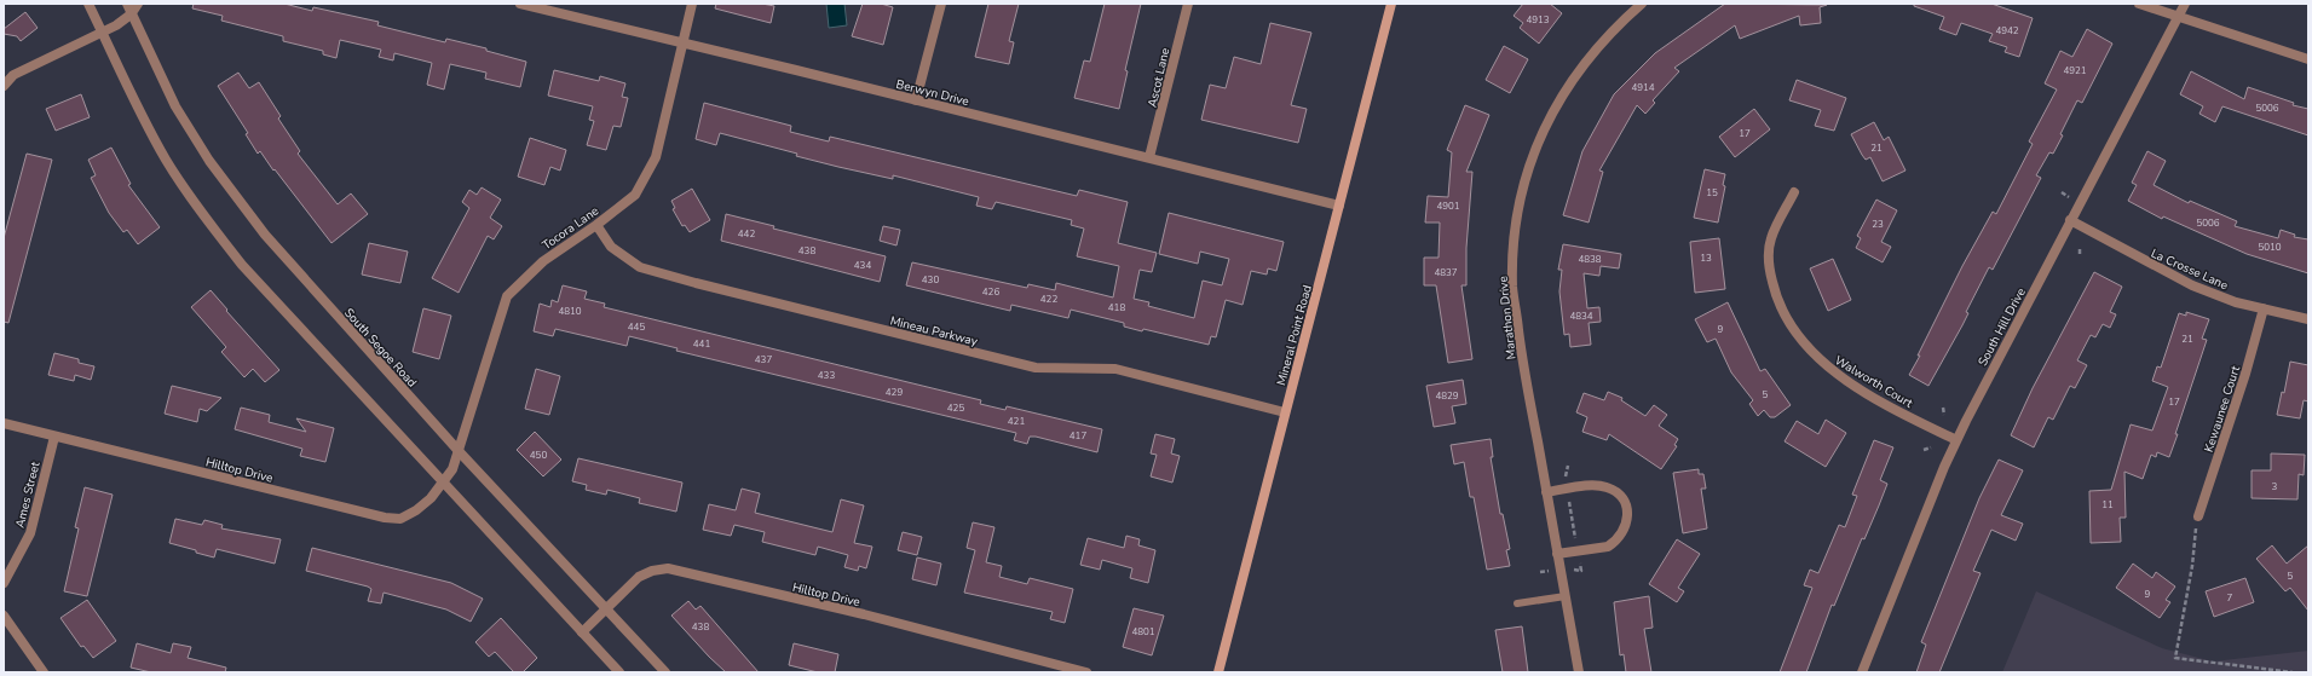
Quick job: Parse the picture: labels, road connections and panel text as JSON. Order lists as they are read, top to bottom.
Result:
{
  "streets": {
    "main road": ["Mineral Point Road"],
    "street": [
      "Ascot Lane",
      "Berwyn Drive",
      "Tocora Lane",
      "La Crosse Lane",
      "Marathon Drive",
      "South Hill Drive",
      "Mineau Parkway",
      "South Segoe Road",
      "Walworth Court",
      "Kewaunee Court",
      "Hilltop Drive",
      "Ames Street"
    ]
  },
  "crossings": [
    ["Ascot Lane", "Berwyn Drive"],
    ["Berwyn Drive", "Tocora Lane"],
    ["Berwyn Drive", "Mineral Point Road"],
    ["Tocora Lane", "Mineau Parkway"],
    ["Tocora Lane", "South Segoe Road"],
    ["Tocora Lane", "Hilltop Drive"],
    ["La Crosse Lane", "South Hill Drive"],
    ["La Crosse Lane", "Kewaunee Court"],
    ["South Hill Drive", "Walworth Court"],
    ["Mineau Parkway", "Mineral Point Road"],
    ["South Segoe Road", "Hilltop Drive"],
    ["Hilltop Drive", "Ames Street"]
  ],
  "house_numbers": [
    "4913",
    "4942",
    "4921",
    "4914",
    "5006",
    "17",
    "21",
    "15",
    "4901",
    "5006",
    "23",
    "442",
    "5010",
    "438",
    "13",
    "4838",
    "434",
    "4837",
    "430",
    "426",
    "422",
    "418",
    "4810",
    "4834",
    "445",
    "9",
    "21",
    "441",
    "437",
    "433",
    "429",
    "5",
    "4829",
    "17",
    "425",
    "421",
    "417",
    "450",
    "3",
    "11",
    "5",
    "9",
    "7",
    "438",
    "4801"
  ]
}
